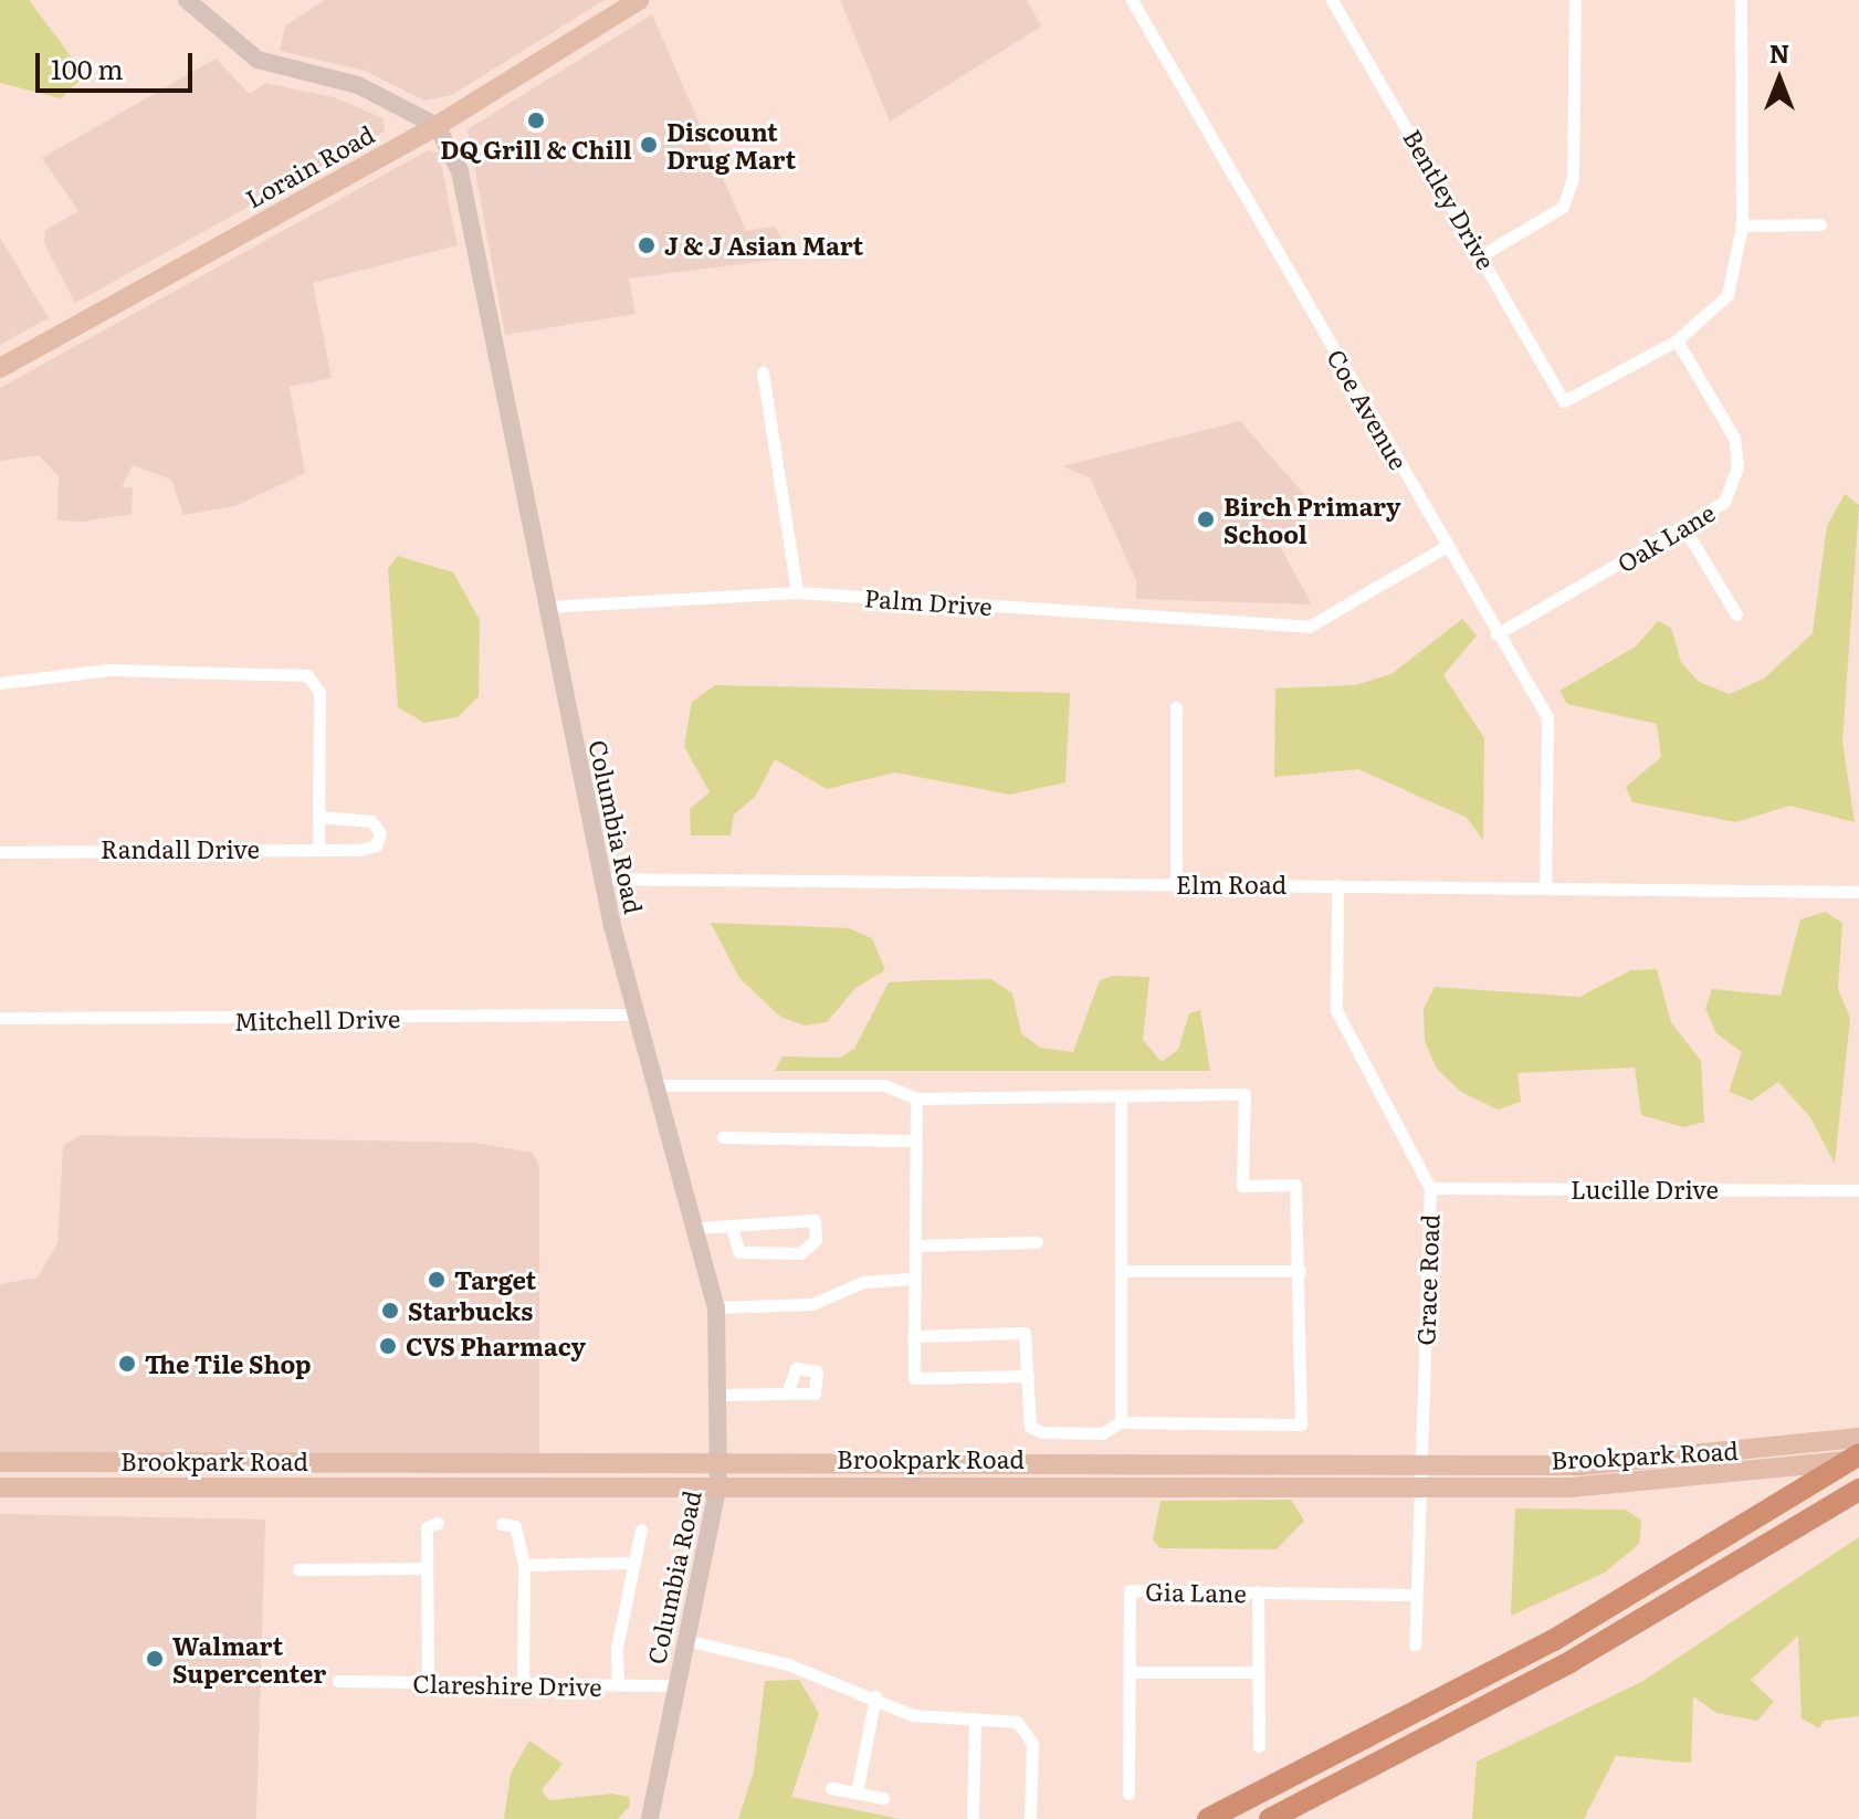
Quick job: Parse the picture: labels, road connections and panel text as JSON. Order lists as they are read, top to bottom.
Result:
{
  "streets": {
    "main road": ["Lorain Road", "Brookpark Road"],
    "street": [
      "Bentley Drive",
      "Coe Avenue",
      "Oak Lane",
      "Palm Drive",
      "Columbia Road",
      "Randall Drive",
      "Elm Road",
      "Mitchell Drive",
      "Lucille Drive",
      "Grace Road",
      "Gia Lane",
      "Clareshire Drive"
    ]
  },
  "crossings": [
    ["Lorain Road", "Columbia Road"],
    ["Bentley Drive", "Oak Lane"],
    ["Coe Avenue", "Oak Lane"],
    ["Coe Avenue", "Palm Drive"],
    ["Coe Avenue", "Elm Road"],
    ["Palm Drive", "Columbia Road"],
    ["Columbia Road", "Elm Road"],
    ["Columbia Road", "Mitchell Drive"],
    ["Columbia Road", "Brookpark Road"],
    ["Columbia Road", "Clareshire Drive"],
    ["Elm Road", "Grace Road"],
    ["Lucille Drive", "Grace Road"],
    ["Grace Road", "Brookpark Road"],
    ["Grace Road", "Gia Lane"]
  ],
  "places": [
    "DQ Grill & Chill",
    "Discount Drug Mart",
    "J & J Asian Mart",
    "Birch Primary School",
    "Target",
    "Starbucks",
    "CVS Pharmacy",
    "The Tile Shop",
    "Walmart Supercenter"
  ],
  "scale_bar": "100 m",
  "north": "top"
}
